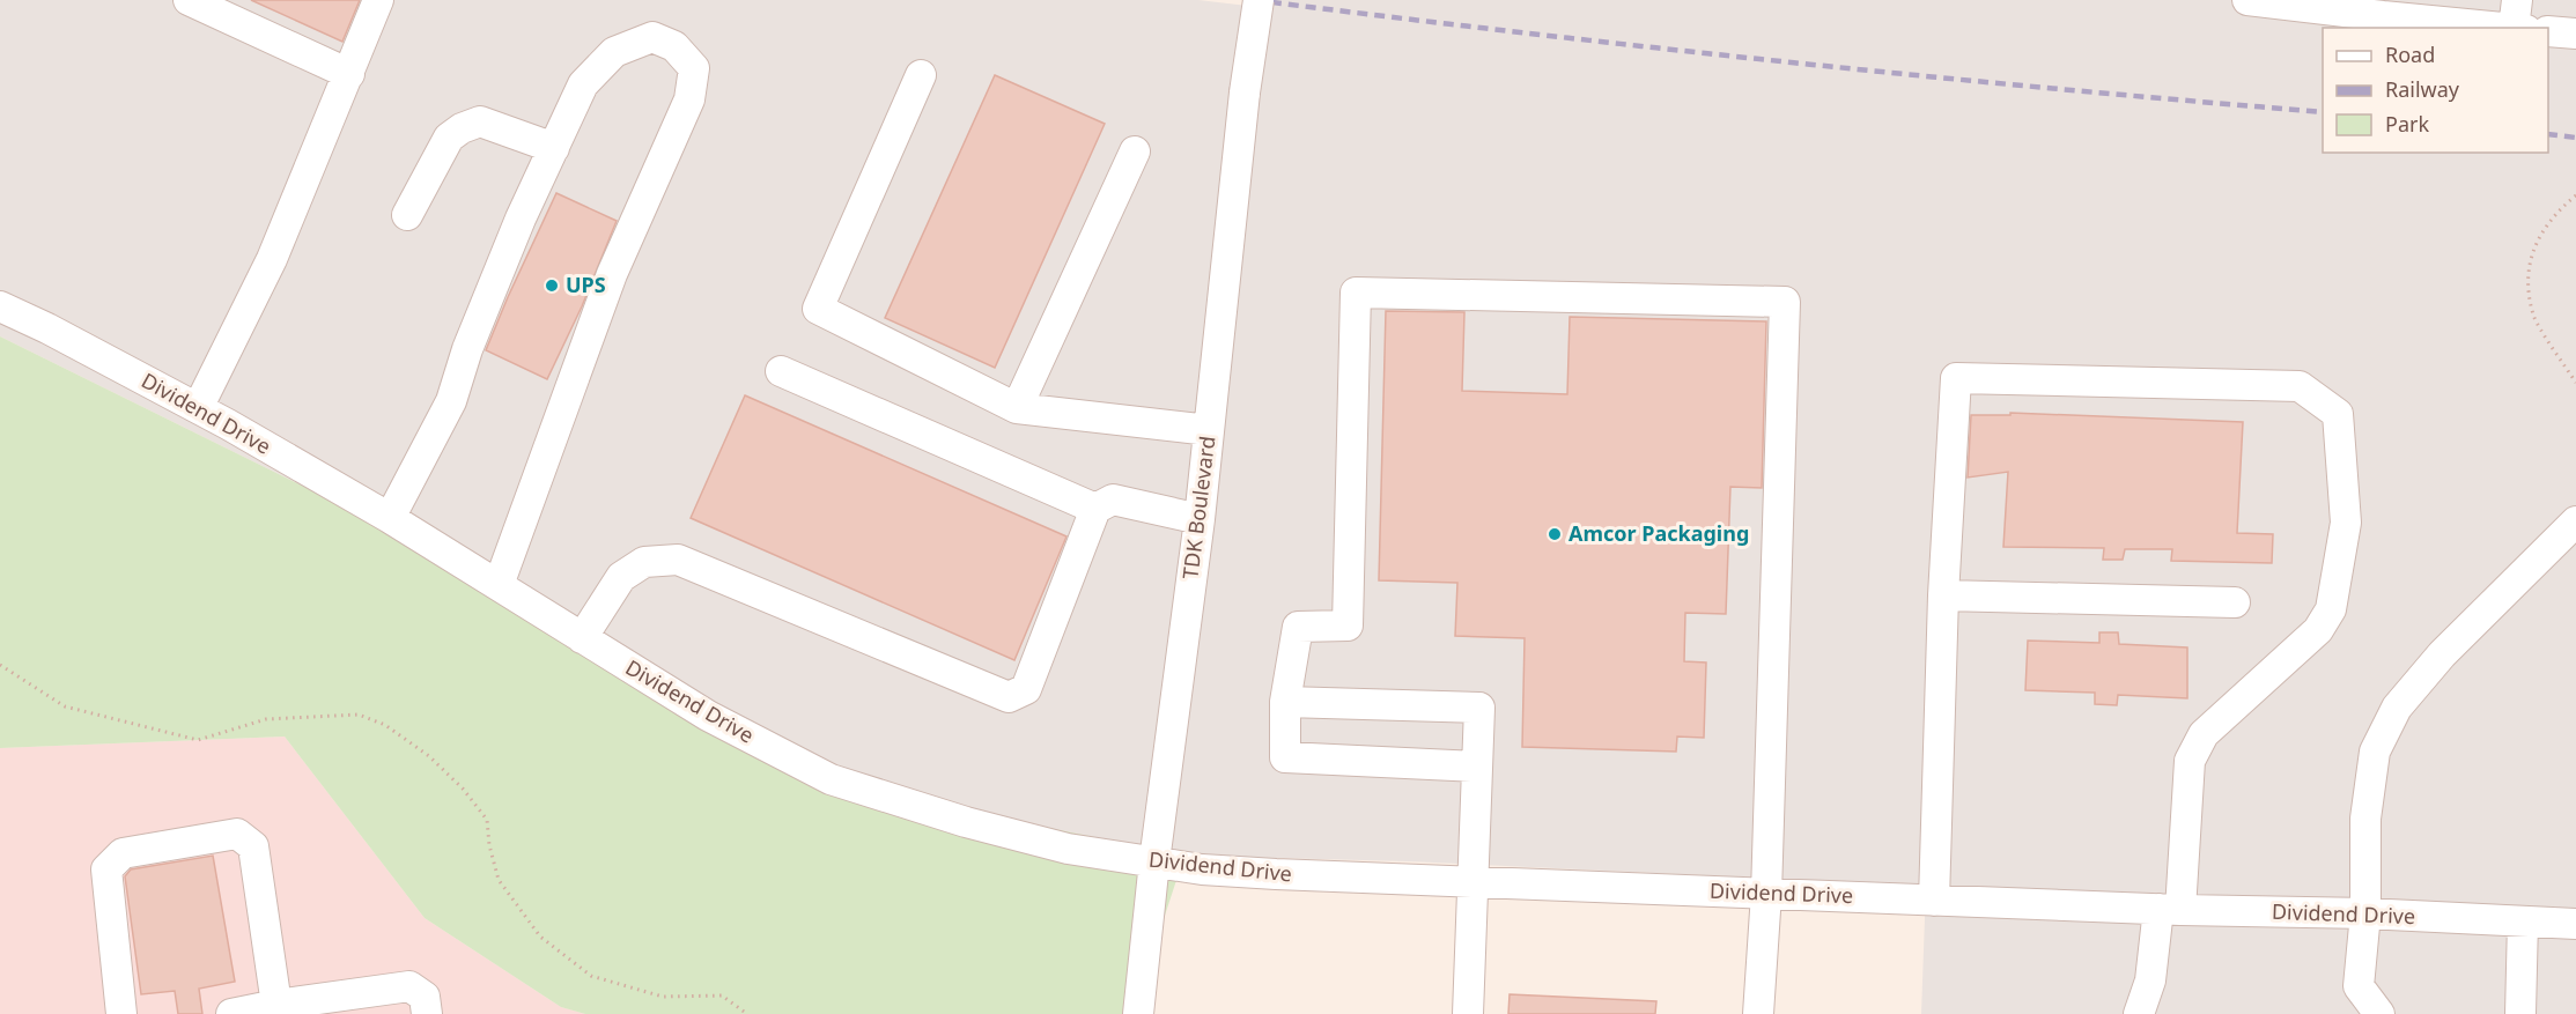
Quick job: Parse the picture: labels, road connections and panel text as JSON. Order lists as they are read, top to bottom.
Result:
{
  "streets": {
    "street": ["Dividend Drive", "TDK Boulevard"]
  },
  "crossings": [
    ["Dividend Drive", "TDK Boulevard"]
  ],
  "places": ["UPS", "Amcor Packaging"],
  "legend": ["Road", "Railway", "Park"]
}
